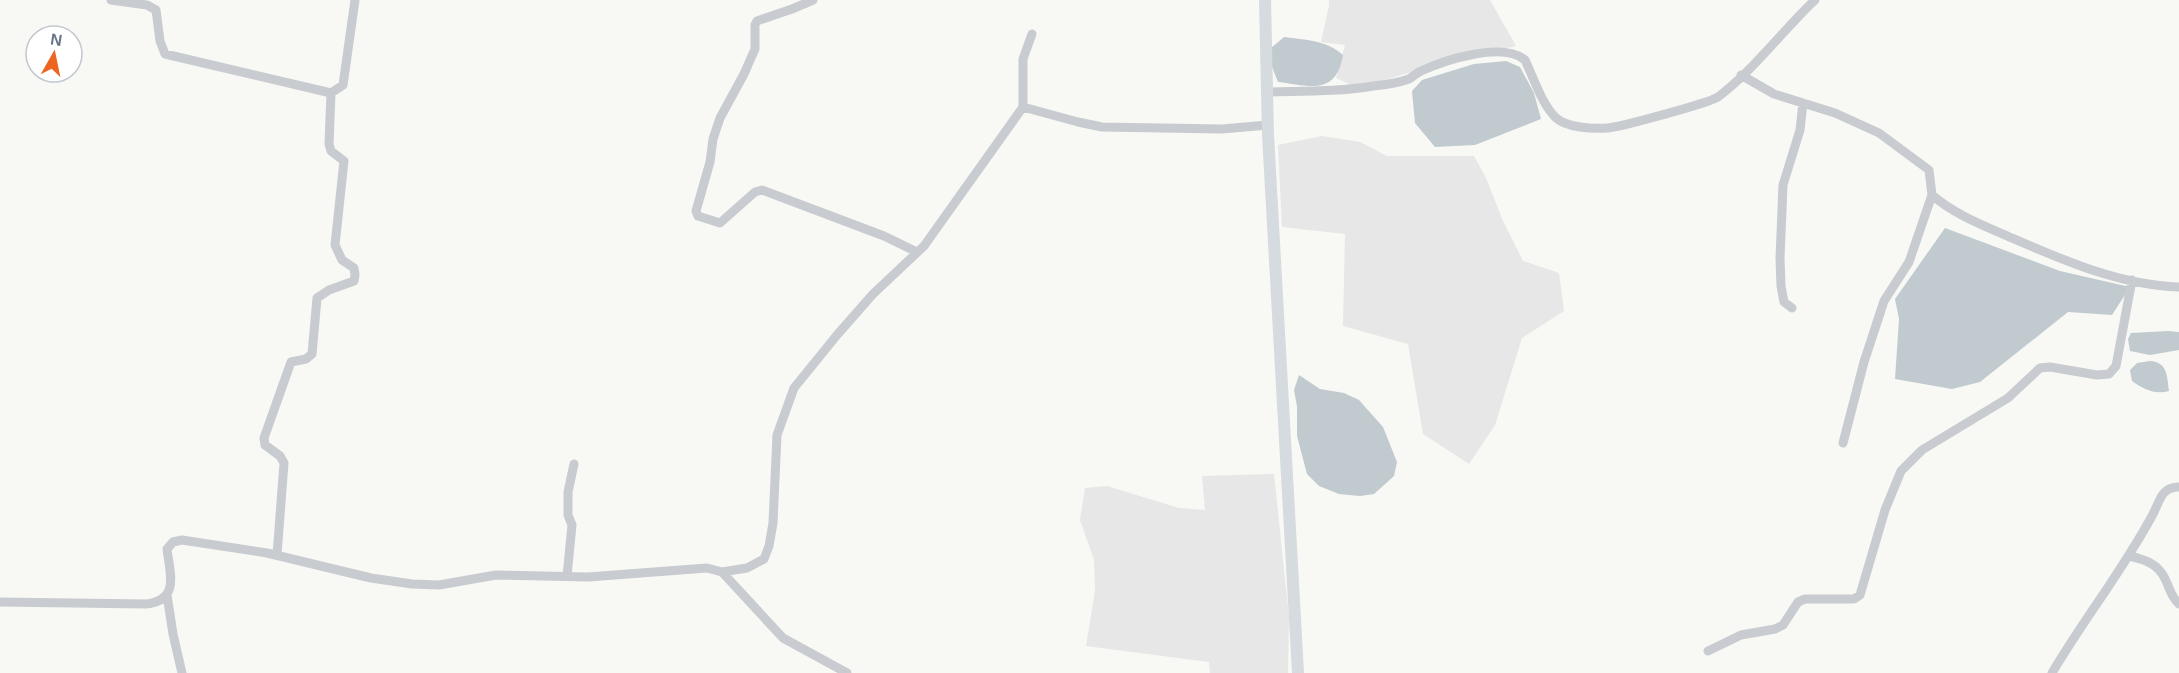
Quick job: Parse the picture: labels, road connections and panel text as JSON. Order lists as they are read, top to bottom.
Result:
{
  "north": "top"
}
